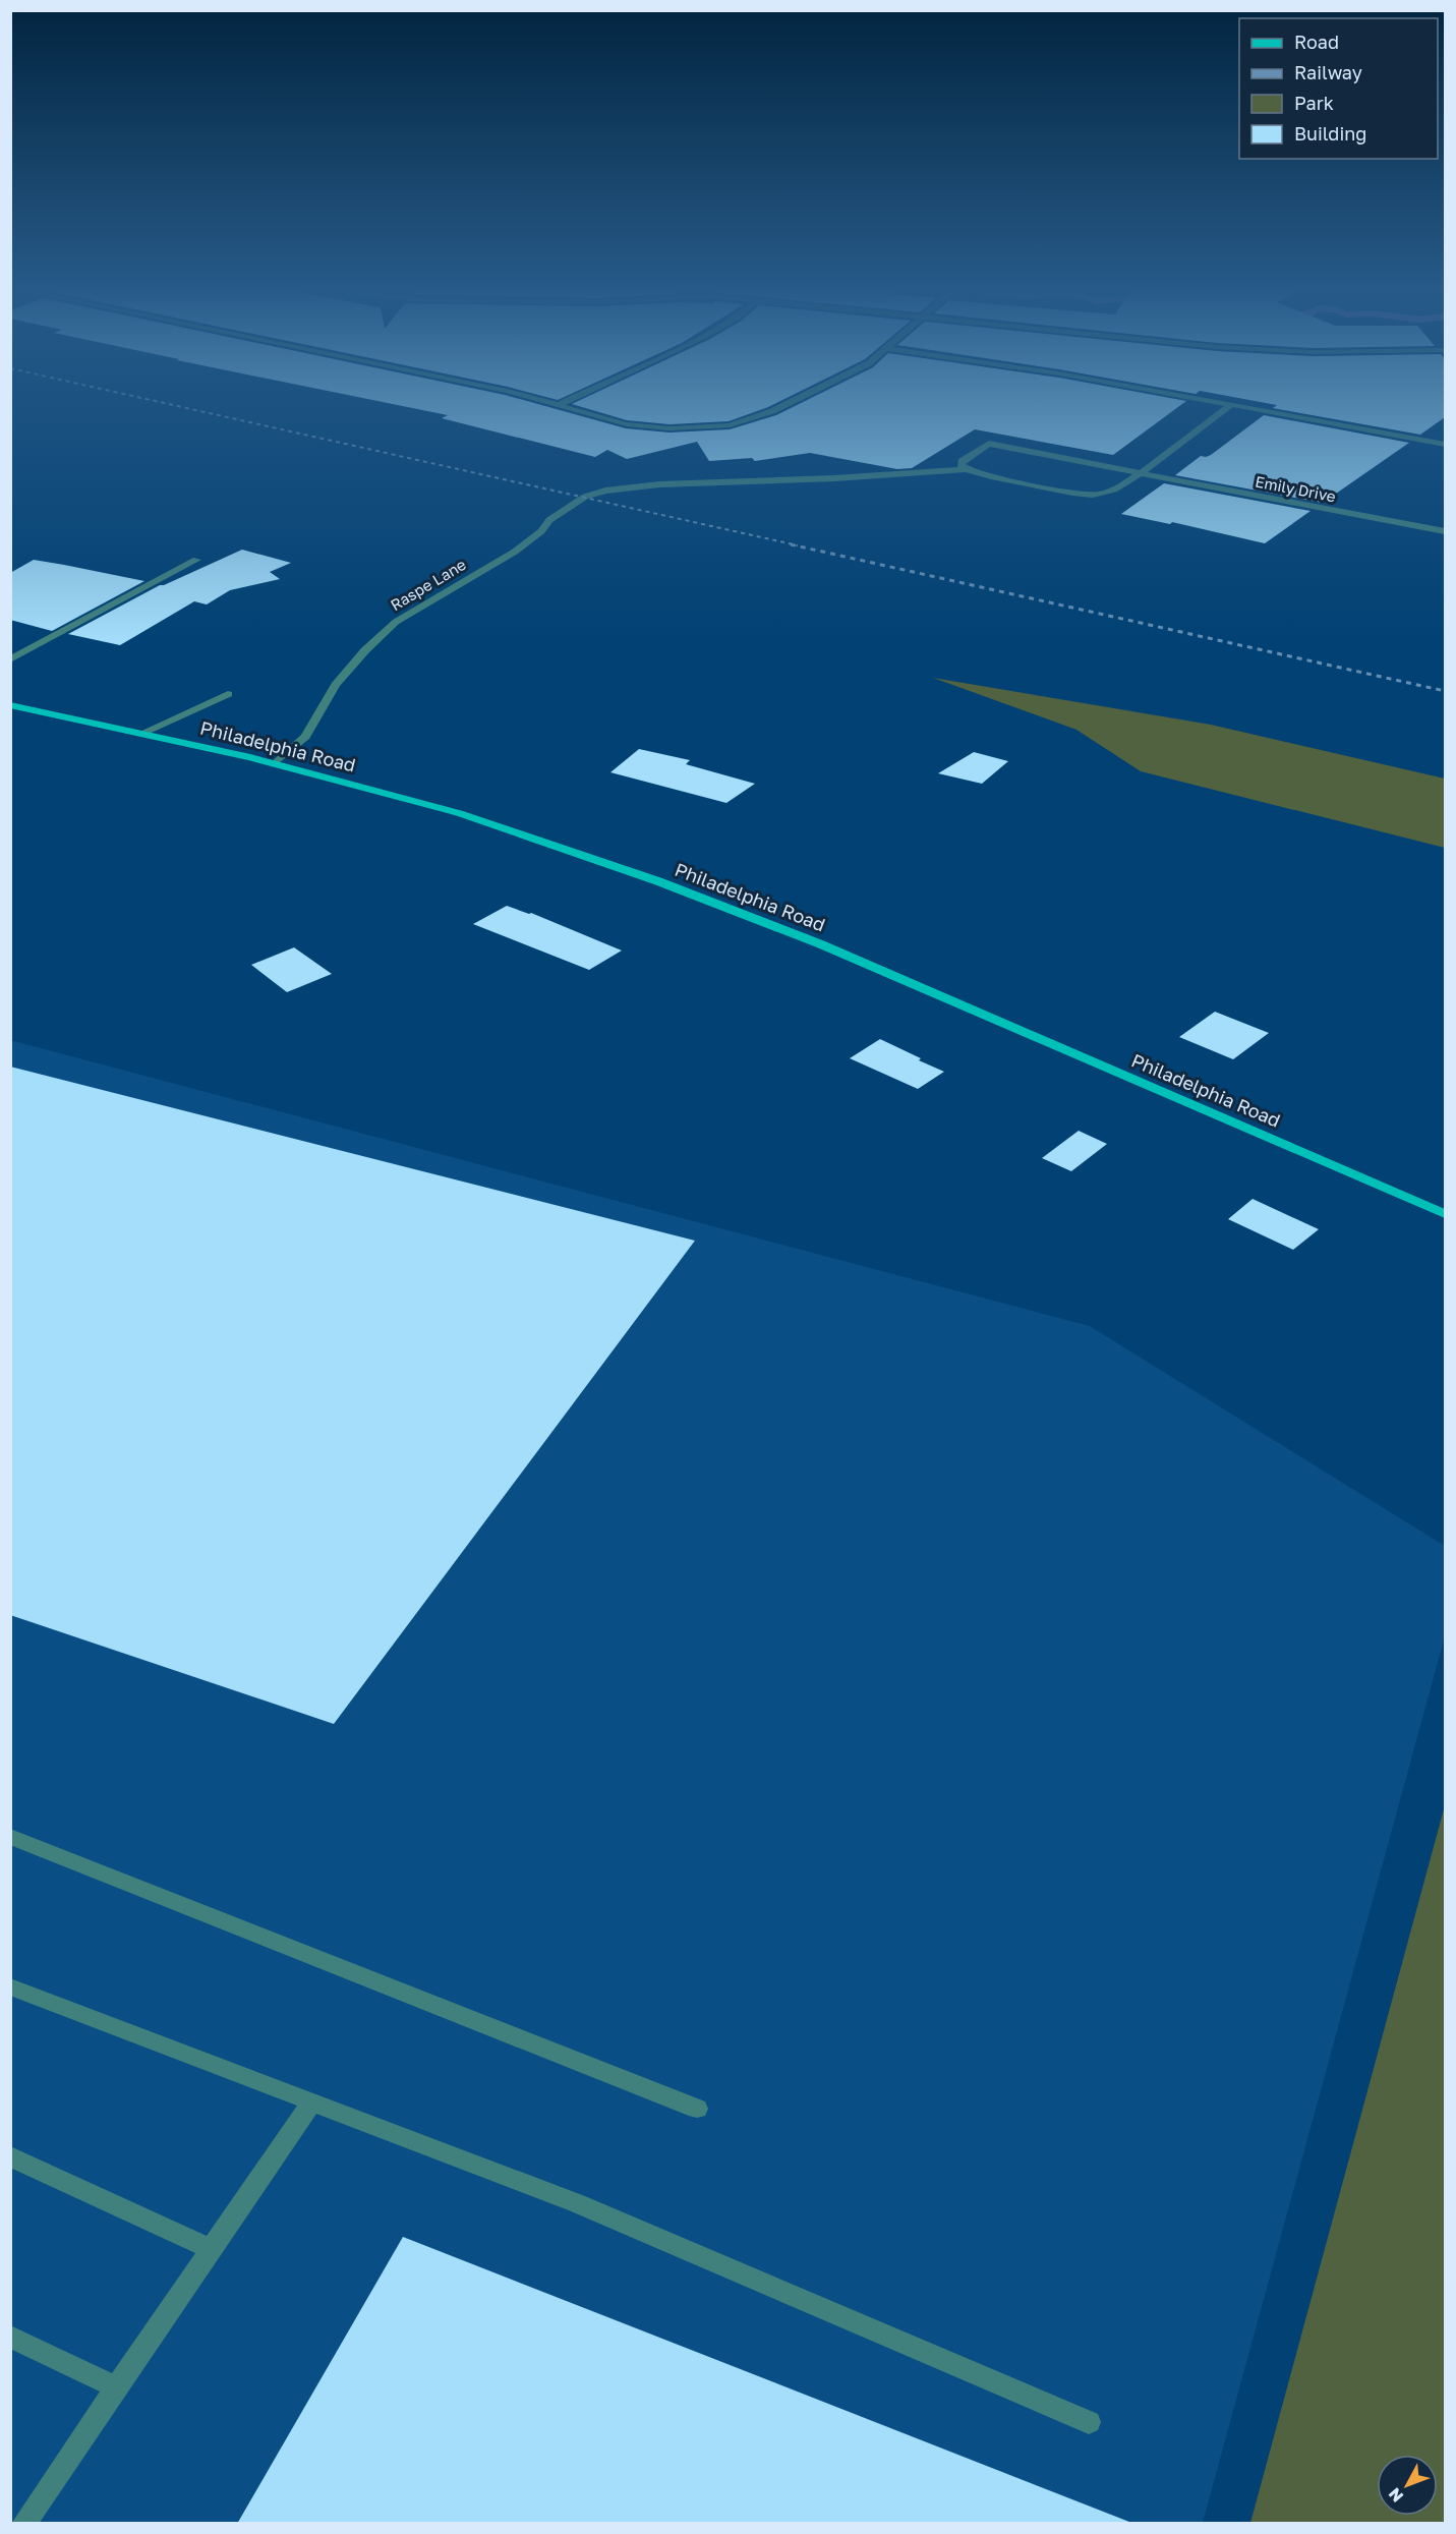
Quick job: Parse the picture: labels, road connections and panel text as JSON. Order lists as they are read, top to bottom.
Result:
{
  "streets": {
    "main road": ["Philadelphia Road"],
    "street": ["Emily Drive", "Raspe Lane"]
  },
  "crossings": [
    ["Emily Drive", "Raspe Lane"],
    ["Raspe Lane", "Philadelphia Road"]
  ],
  "legend": [
    "Road",
    "Railway",
    "Park",
    "Building"
  ],
  "north": "bottom left"
}
